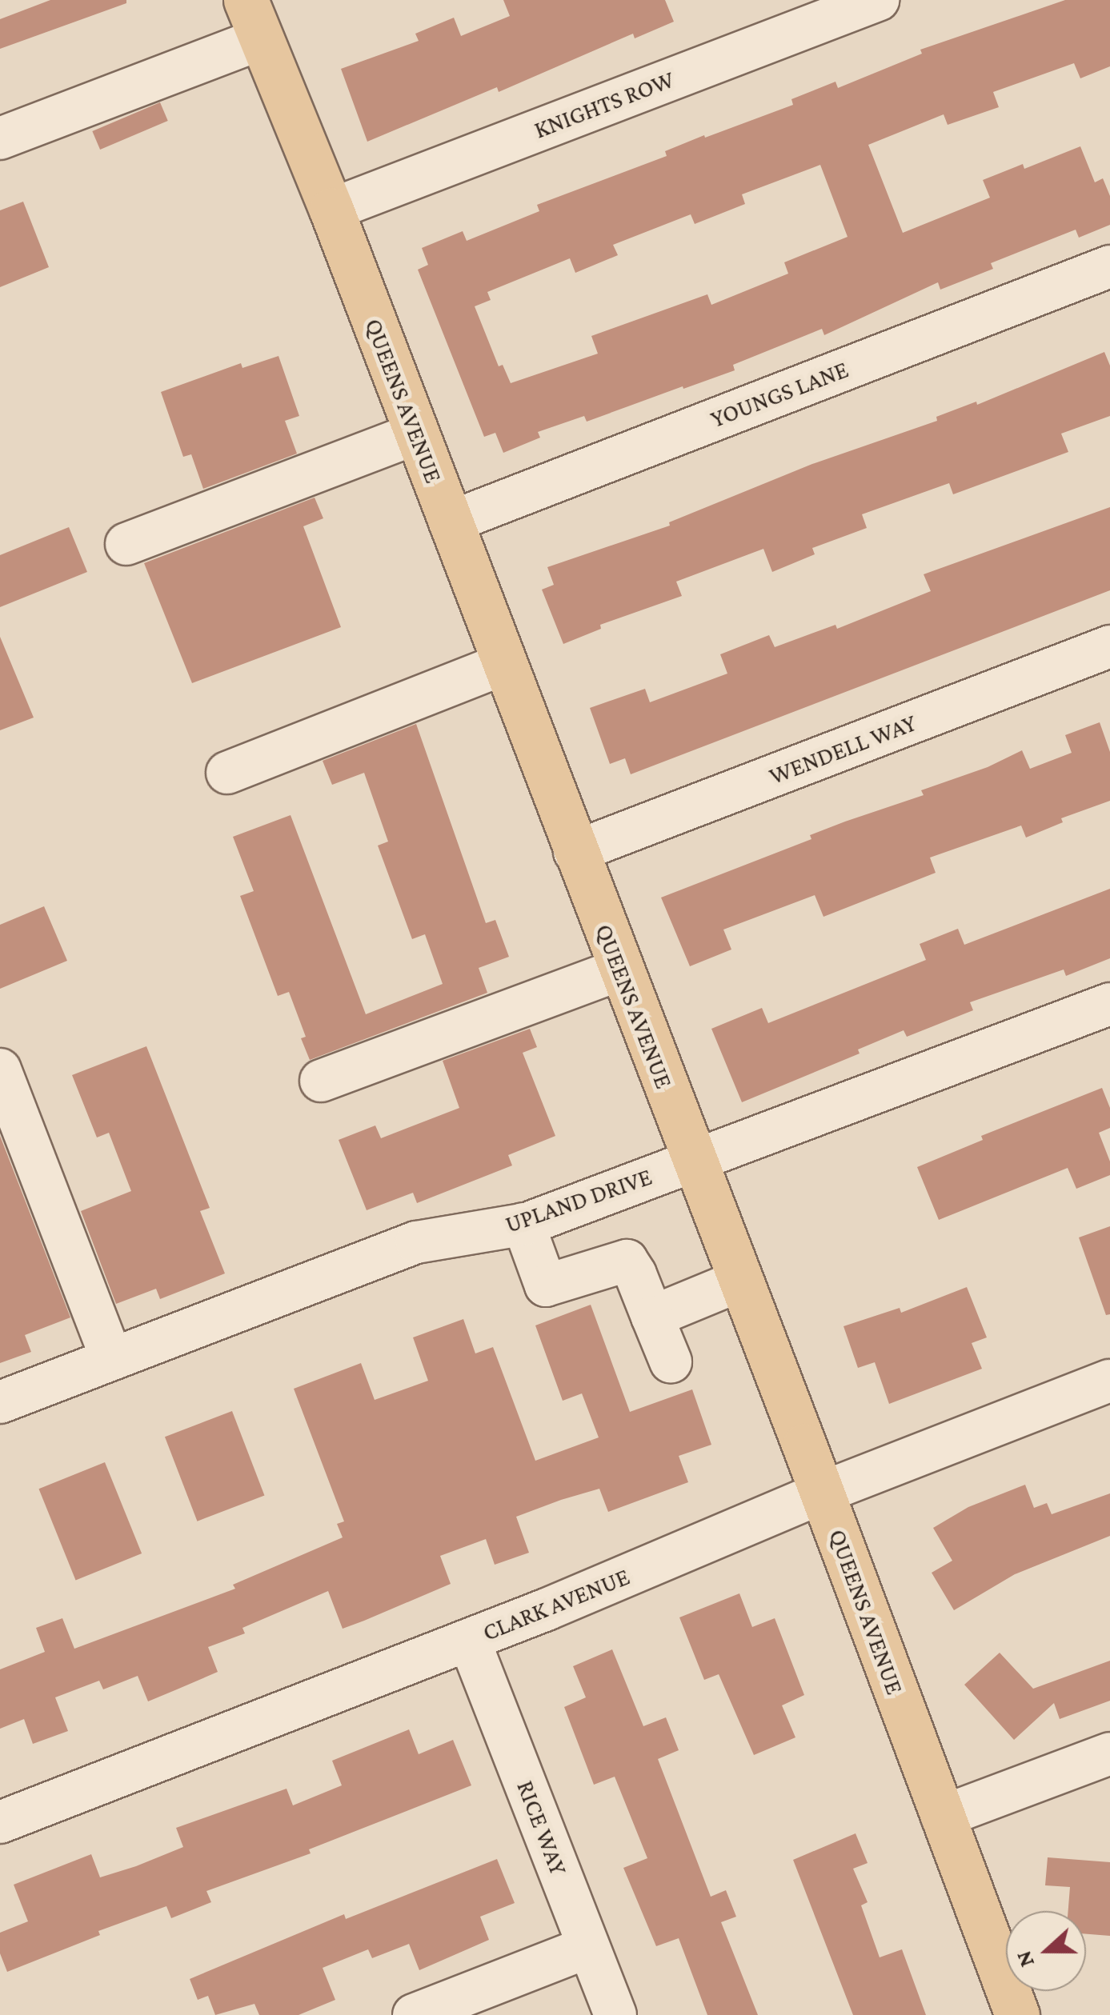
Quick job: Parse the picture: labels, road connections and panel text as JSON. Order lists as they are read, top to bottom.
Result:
{
  "streets": {
    "main road": ["QUEENS AVENUE"],
    "street": [
      "KNIGHTS ROW",
      "YOUNGS LANE",
      "WENDELL WAY",
      "UPLAND DRIVE",
      "CLARK AVENUE",
      "RICE WAY"
    ]
  },
  "crossings": [
    ["KNIGHTS ROW", "QUEENS AVENUE"],
    ["YOUNGS LANE", "QUEENS AVENUE"],
    ["QUEENS AVENUE", "WENDELL WAY"],
    ["QUEENS AVENUE", "UPLAND DRIVE"],
    ["QUEENS AVENUE", "CLARK AVENUE"],
    ["CLARK AVENUE", "RICE WAY"]
  ],
  "north": "left"
}
